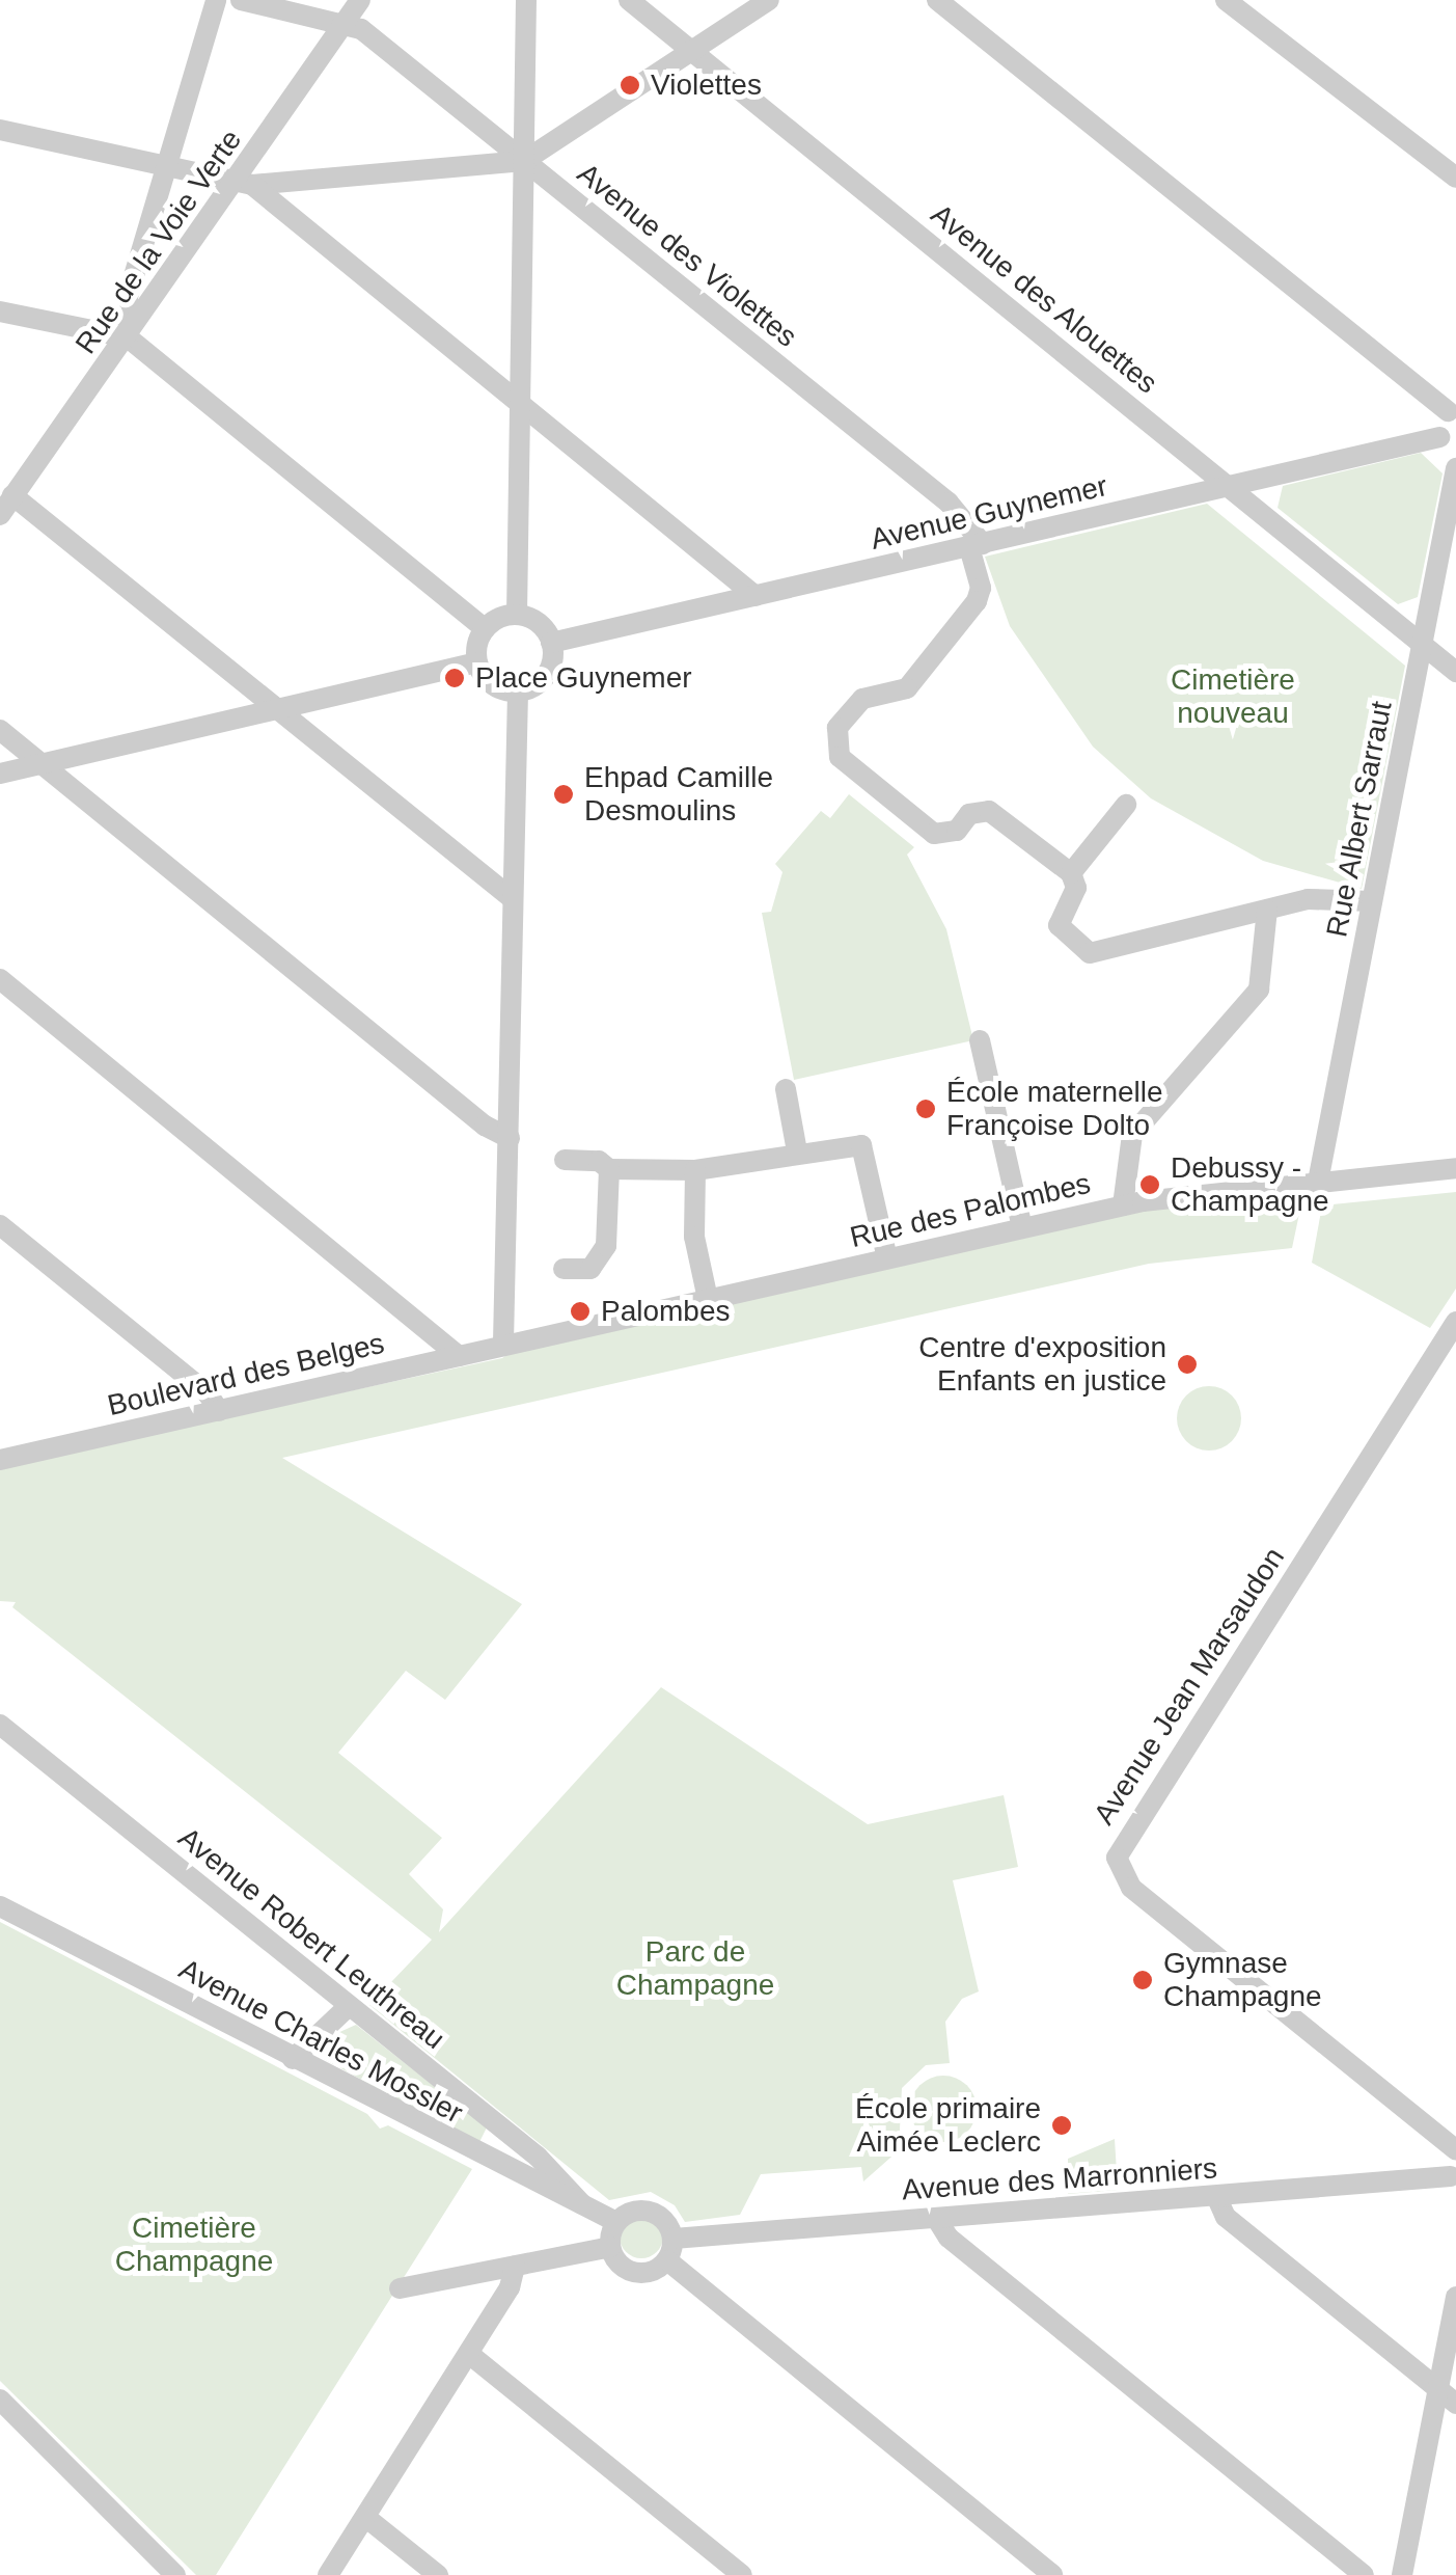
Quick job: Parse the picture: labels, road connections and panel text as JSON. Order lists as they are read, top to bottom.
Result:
{
  "streets": {
    "street": [
      "Rue de la Voie Verte",
      "Avenue des Violettes",
      "Avenue des Alouettes",
      "Avenue Guynemer",
      "Rue Albert Sarraut",
      "Rue des Palombes",
      "Boulevard des Belges",
      "Avenue Jean Marsaudon",
      "Avenue Robert Leuthreau",
      "Avenue Charles Mossler",
      "Avenue des Marronniers"
    ]
  },
  "crossings": [
    ["Rue de la Voie Verte", "Avenue des Violettes"],
    ["Avenue des Violettes", "Avenue Guynemer"],
    ["Avenue des Alouettes", "Avenue Guynemer"],
    ["Avenue des Alouettes", "Rue Albert Sarraut"],
    ["Rue Albert Sarraut", "Rue des Palombes"],
    ["Rue des Palombes", "Boulevard des Belges"],
    ["Avenue Robert Leuthreau", "Avenue Charles Mossler"],
    ["Avenue Charles Mossler", "Avenue des Marronniers"]
  ],
  "parks": ["Cimetière nouveau", "Parc de Champagne", "Cimetière Champagne"],
  "places": [
    "Violettes",
    "Place Guynemer",
    "Ehpad Camille Desmoulins",
    "École maternelle Françoise Dolto",
    "Debussy - Champagne",
    "Palombes",
    "Centre d'exposition Enfants en justice",
    "Gymnase Champagne",
    "École primaire Aimée Leclerc"
  ]
}
